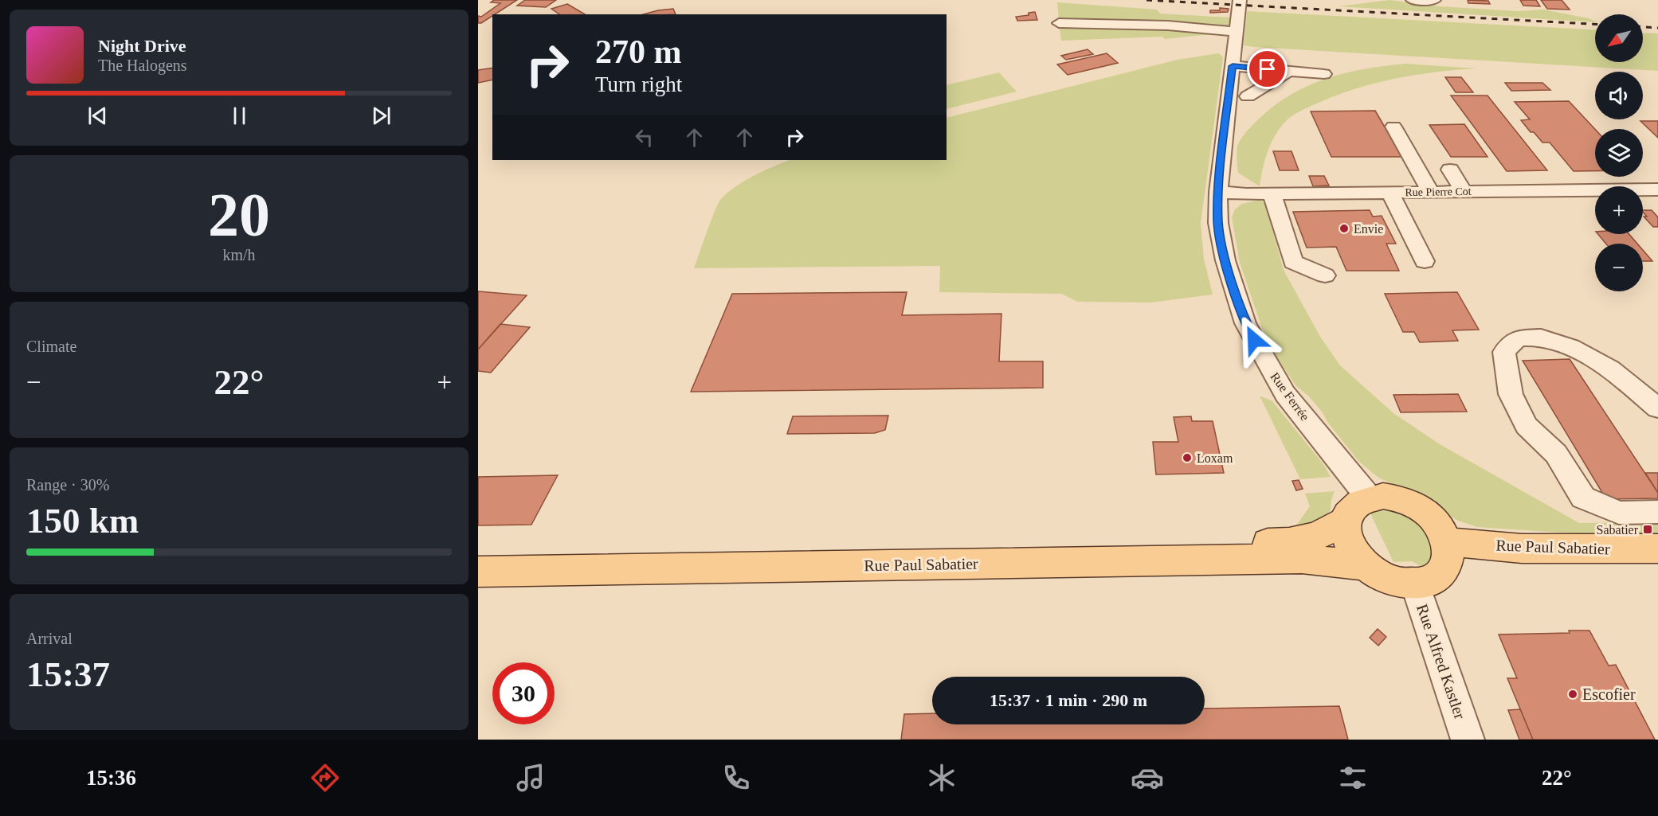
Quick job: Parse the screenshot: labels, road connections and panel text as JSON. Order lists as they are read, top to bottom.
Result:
{
  "streets": {
    "main road": ["Rue Paul Sabatier"],
    "street": ["Rue Pierre Cot", "Rue Ferrée", "Rue Alfred Kastler"]
  },
  "crossings": [
    ["Rue Pierre Cot", "Rue Ferrée"],
    ["Rue Ferrée", "Rue Paul Sabatier"],
    ["Rue Ferrée", "Rue Alfred Kastler"],
    ["Rue Paul Sabatier", "Rue Alfred Kastler"]
  ],
  "places": {
    "other": ["Envie", "Loxam", "Escofier"],
    "transit": ["Sabatier"]
  },
  "north": "bottom left",
  "page": {
    "map_buttons": ["+", "−"],
    "turn": ["270 m", "Turn right"],
    "song": ["Night Drive", "The Halogens"],
    "tile": [
      ["20", "km/h"],
      "Climate",
      ["Range · 30%", "150 km"],
      ["Arrival", "15:37"]
    ],
    "heat": ["−", "22°", "+"],
    "limit": "30",
    "trip": "15:37 · 1 min · 290 m",
    "tabs": ["15:36", "22°"]
  }
}
